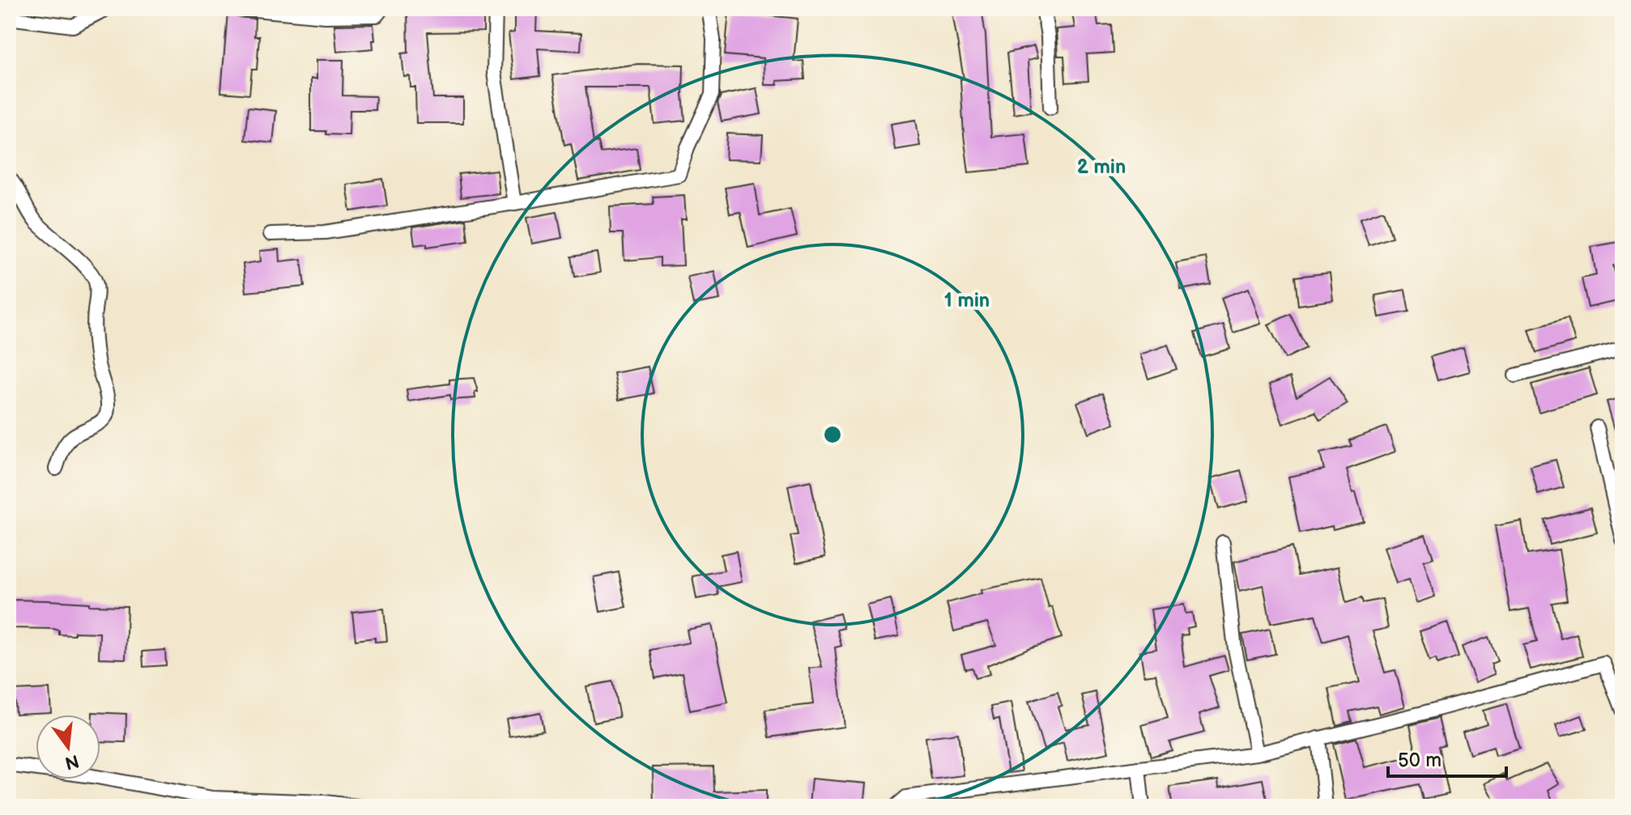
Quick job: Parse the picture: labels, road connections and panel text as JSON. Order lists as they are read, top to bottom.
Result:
{
  "scale_bar": "50 m",
  "north": "bottom",
  "rings": ["2 min", "1 min"]
}
